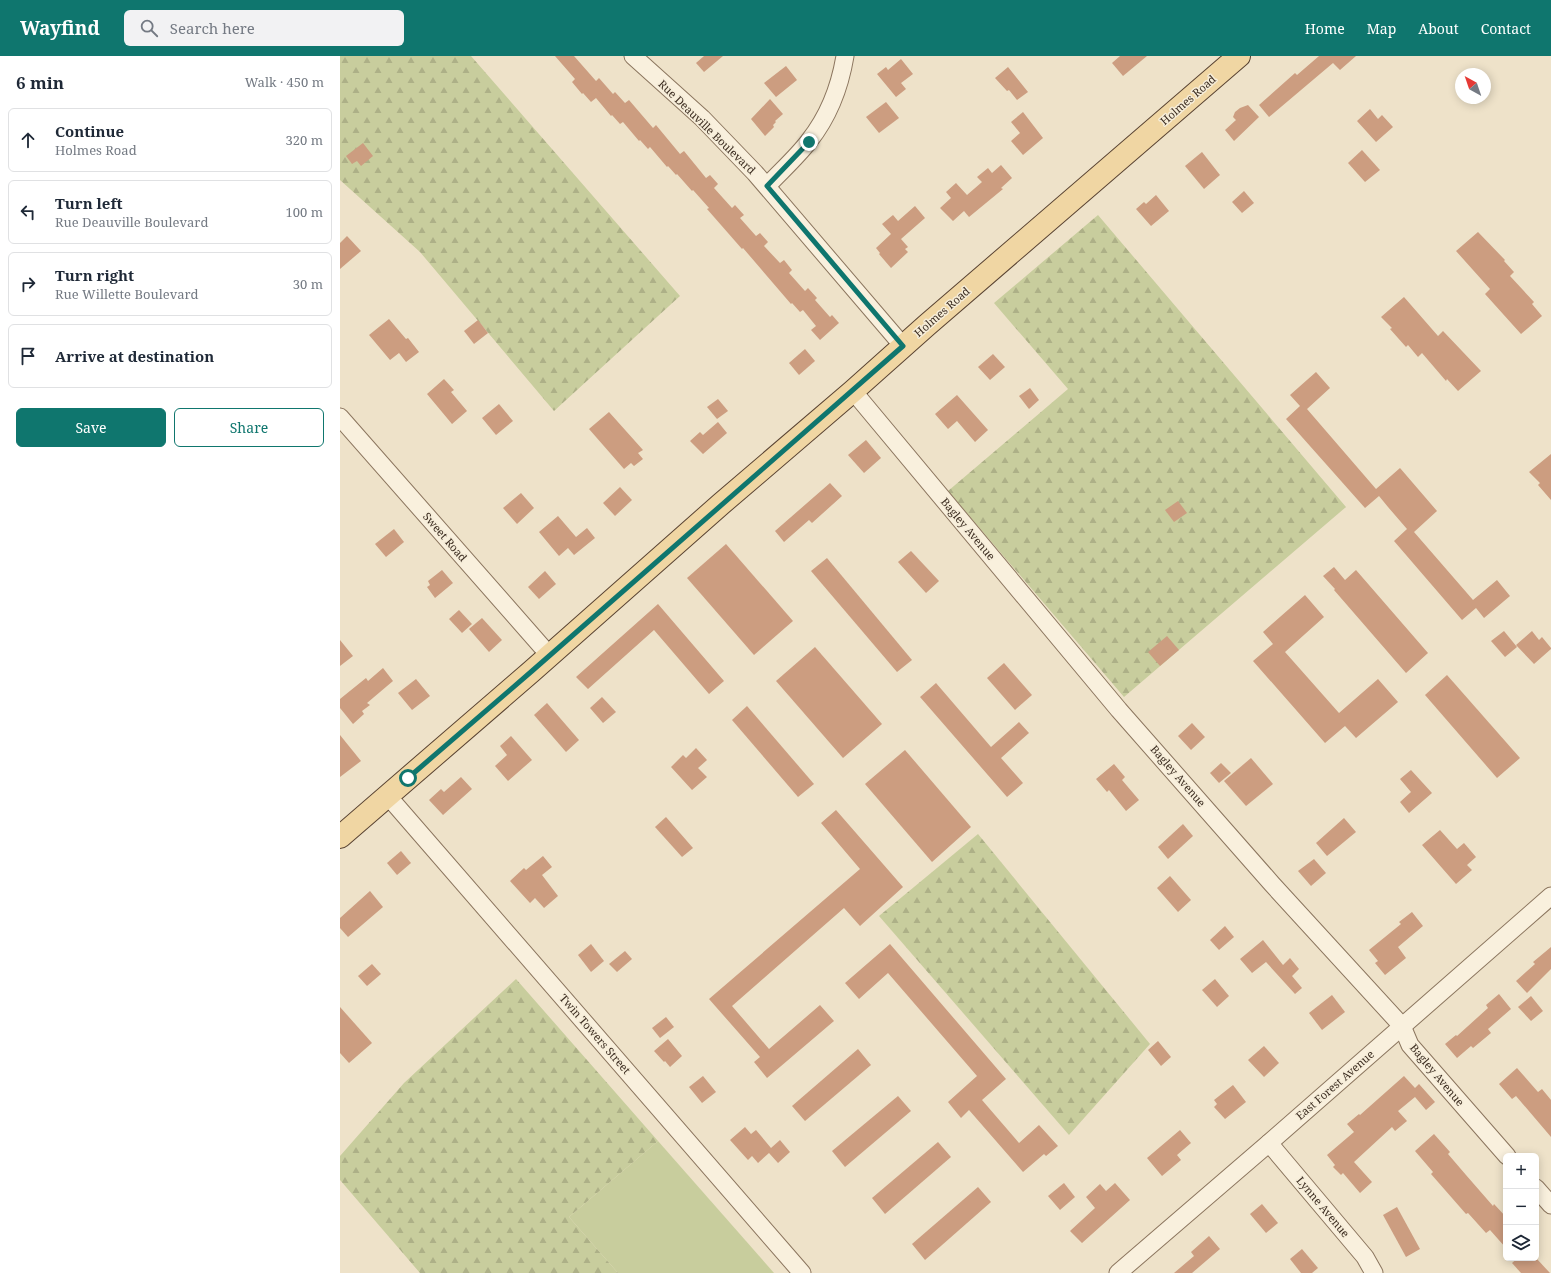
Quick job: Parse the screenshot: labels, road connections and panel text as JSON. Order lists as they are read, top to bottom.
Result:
{
  "streets": {
    "main road": ["Holmes Road"],
    "street": [
      "Rue Deauville Boulevard",
      "Bagley Avenue",
      "Sweet Road",
      "Twin Towers Street",
      "East Forest Avenue",
      "Lynne Avenue"
    ]
  },
  "crossings": [
    ["Holmes Road", "Rue Deauville Boulevard"],
    ["Holmes Road", "Bagley Avenue"],
    ["Holmes Road", "Sweet Road"],
    ["Holmes Road", "Twin Towers Street"],
    ["Bagley Avenue", "East Forest Avenue"],
    ["East Forest Avenue", "Lynne Avenue"]
  ],
  "north": "top left",
  "page": {
    "header": "Wayfind",
    "search": "Search here",
    "nav": [
      "Home",
      "Map",
      "About",
      "Contact"
    ],
    "heading": ["6 min", "Walk · 450 m"],
    "list": [
      ["Continue", "Holmes Road", "320 m"],
      ["Turn left", "Rue Deauville Boulevard", "100 m"],
      ["Turn right", "Rue Willette Boulevard", "30 m"],
      "Arrive at destination"
    ],
    "buttons": ["Save", "Share"],
    "map_buttons": ["+", "−"]
  }
}
